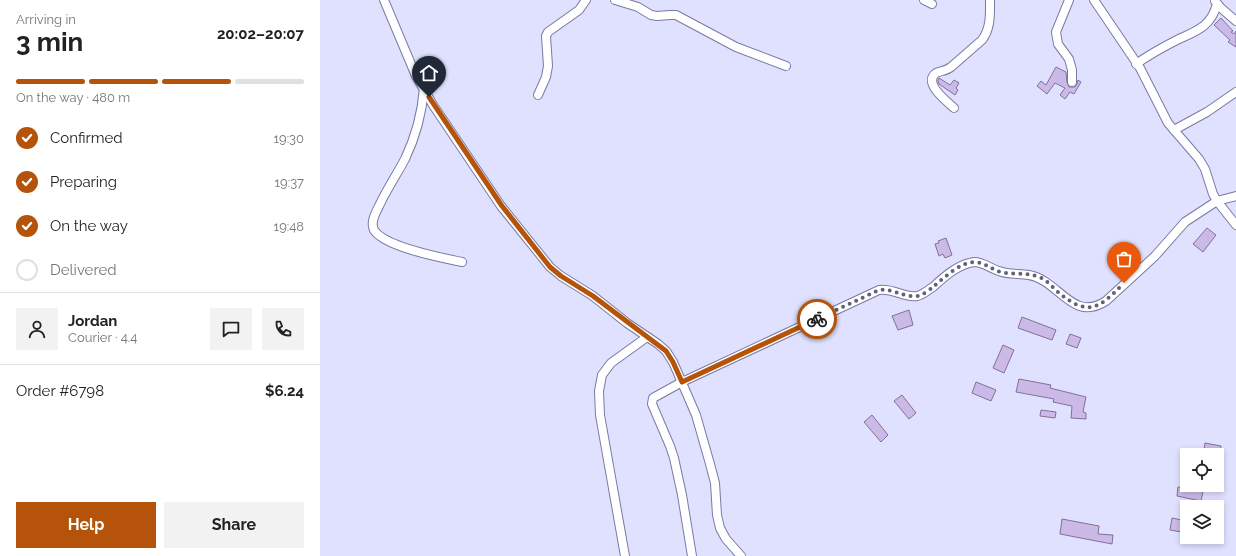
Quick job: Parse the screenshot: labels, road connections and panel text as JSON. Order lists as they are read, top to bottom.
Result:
{
  "page": {
    "heading": ["3 min", "Arriving in", "20:02–20:07"],
    "panel": [
      "Jordan",
      "Courier · 4.4",
      "Order #6798",
      "$6.24"
    ],
    "bar": "On the way · 480 m",
    "list": [
      ["Confirmed", "19:30"],
      ["Preparing", "19:37"],
      ["On the way", "19:48"],
      "Delivered"
    ],
    "buttons": ["Help", "Share"]
  }
}
